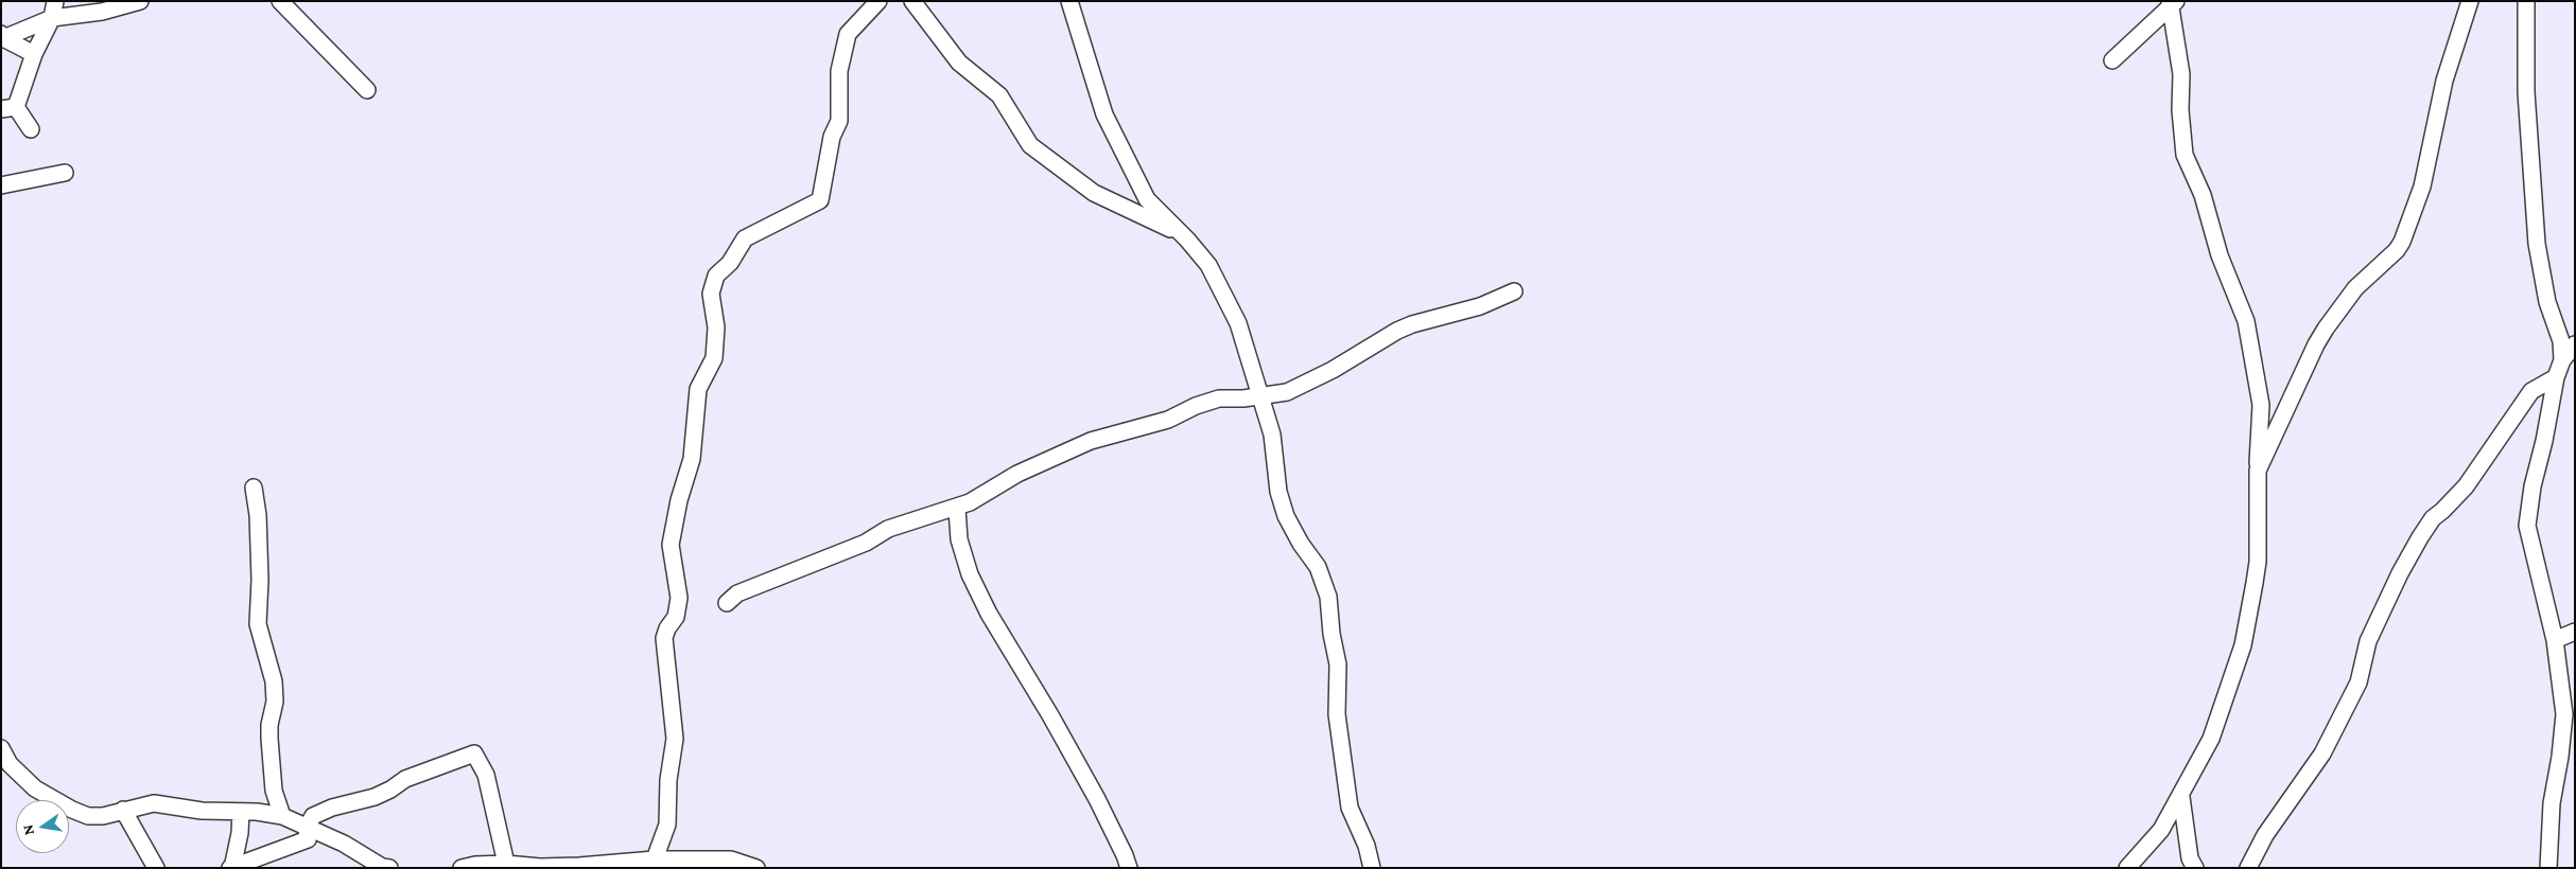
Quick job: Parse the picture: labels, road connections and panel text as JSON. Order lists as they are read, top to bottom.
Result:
{
  "north": "left"
}
